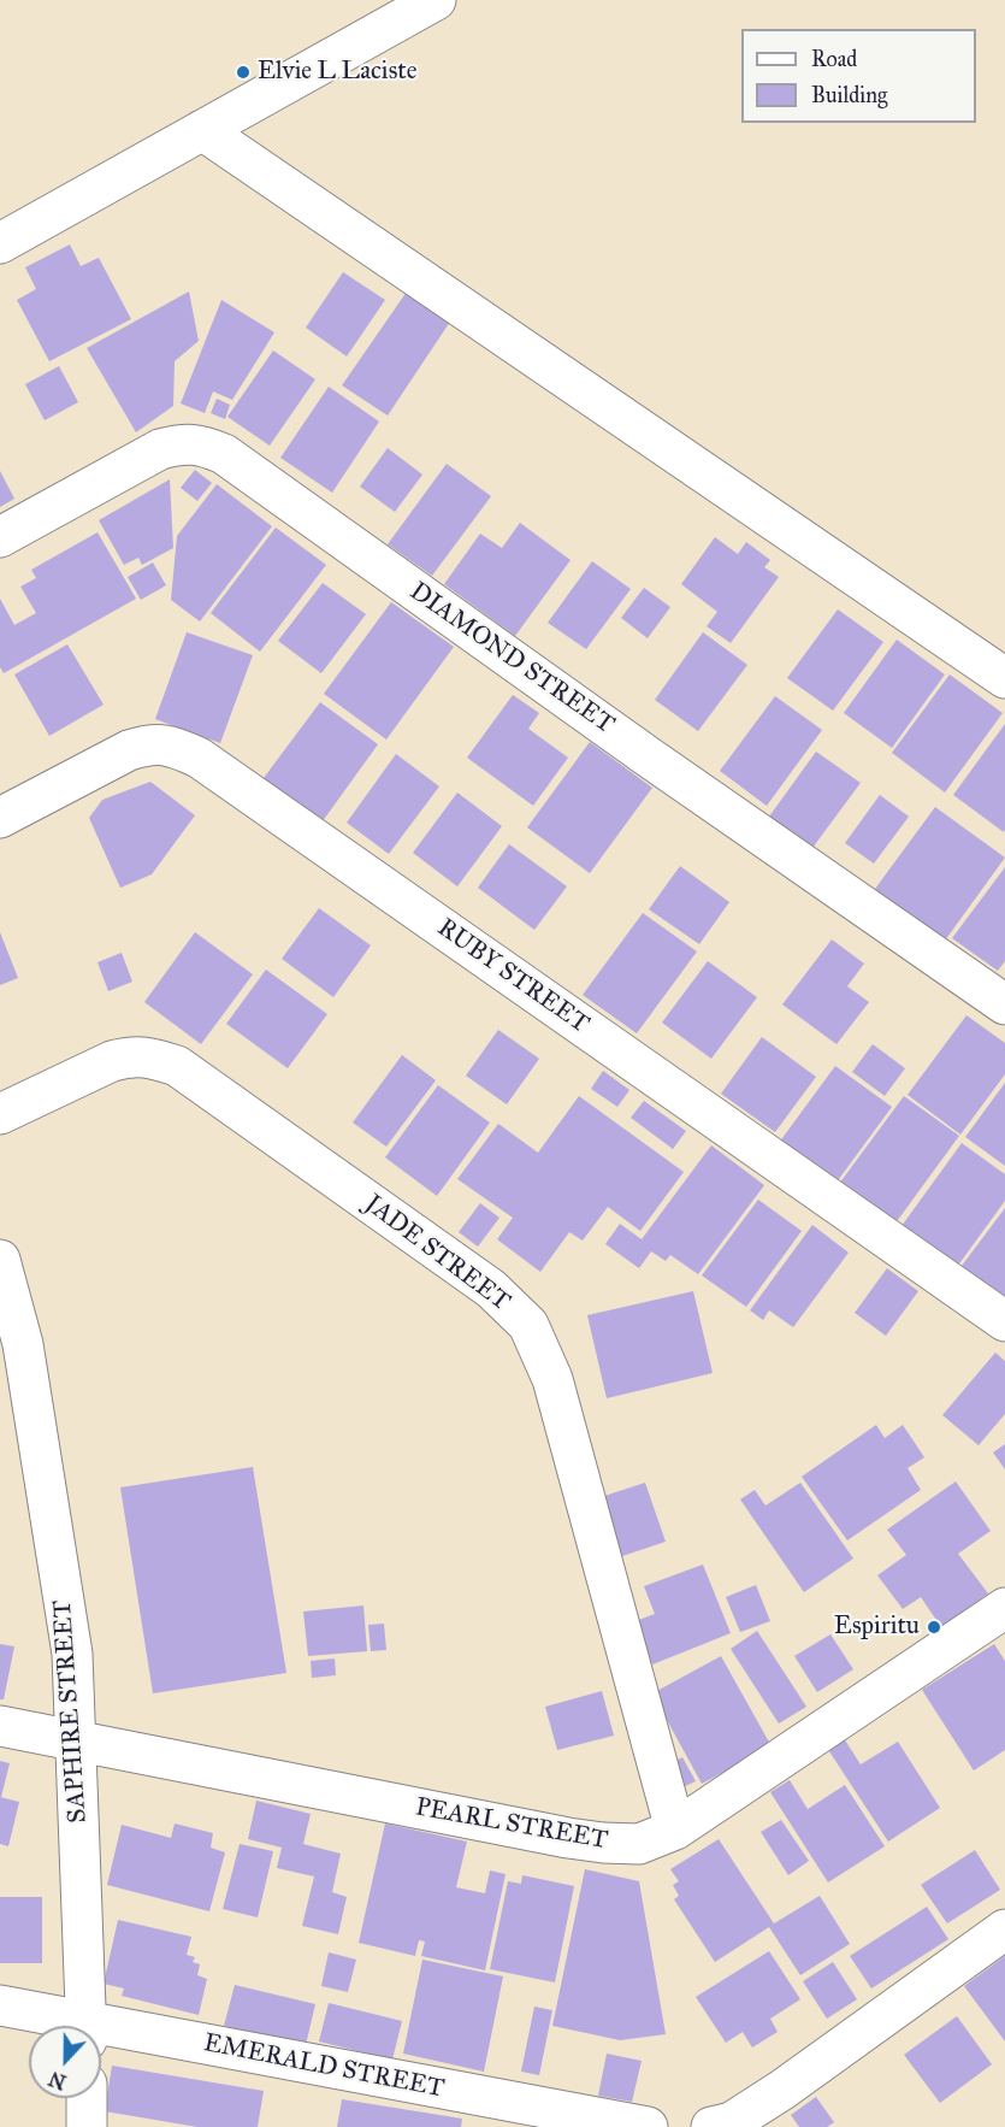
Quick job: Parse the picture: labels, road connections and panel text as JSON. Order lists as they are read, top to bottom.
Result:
{
  "streets": {
    "street": [
      "DIAMOND STREET",
      "RUBY STREET",
      "JADE STREET",
      "SAPHIRE STREET",
      "PEARL STREET",
      "EMERALD STREET"
    ]
  },
  "crossings": [
    ["JADE STREET", "PEARL STREET"],
    ["SAPHIRE STREET", "PEARL STREET"]
  ],
  "places": ["Elvie L Laciste", "Espiritu"],
  "legend": ["Road", "Building"],
  "north": "bottom"
}
